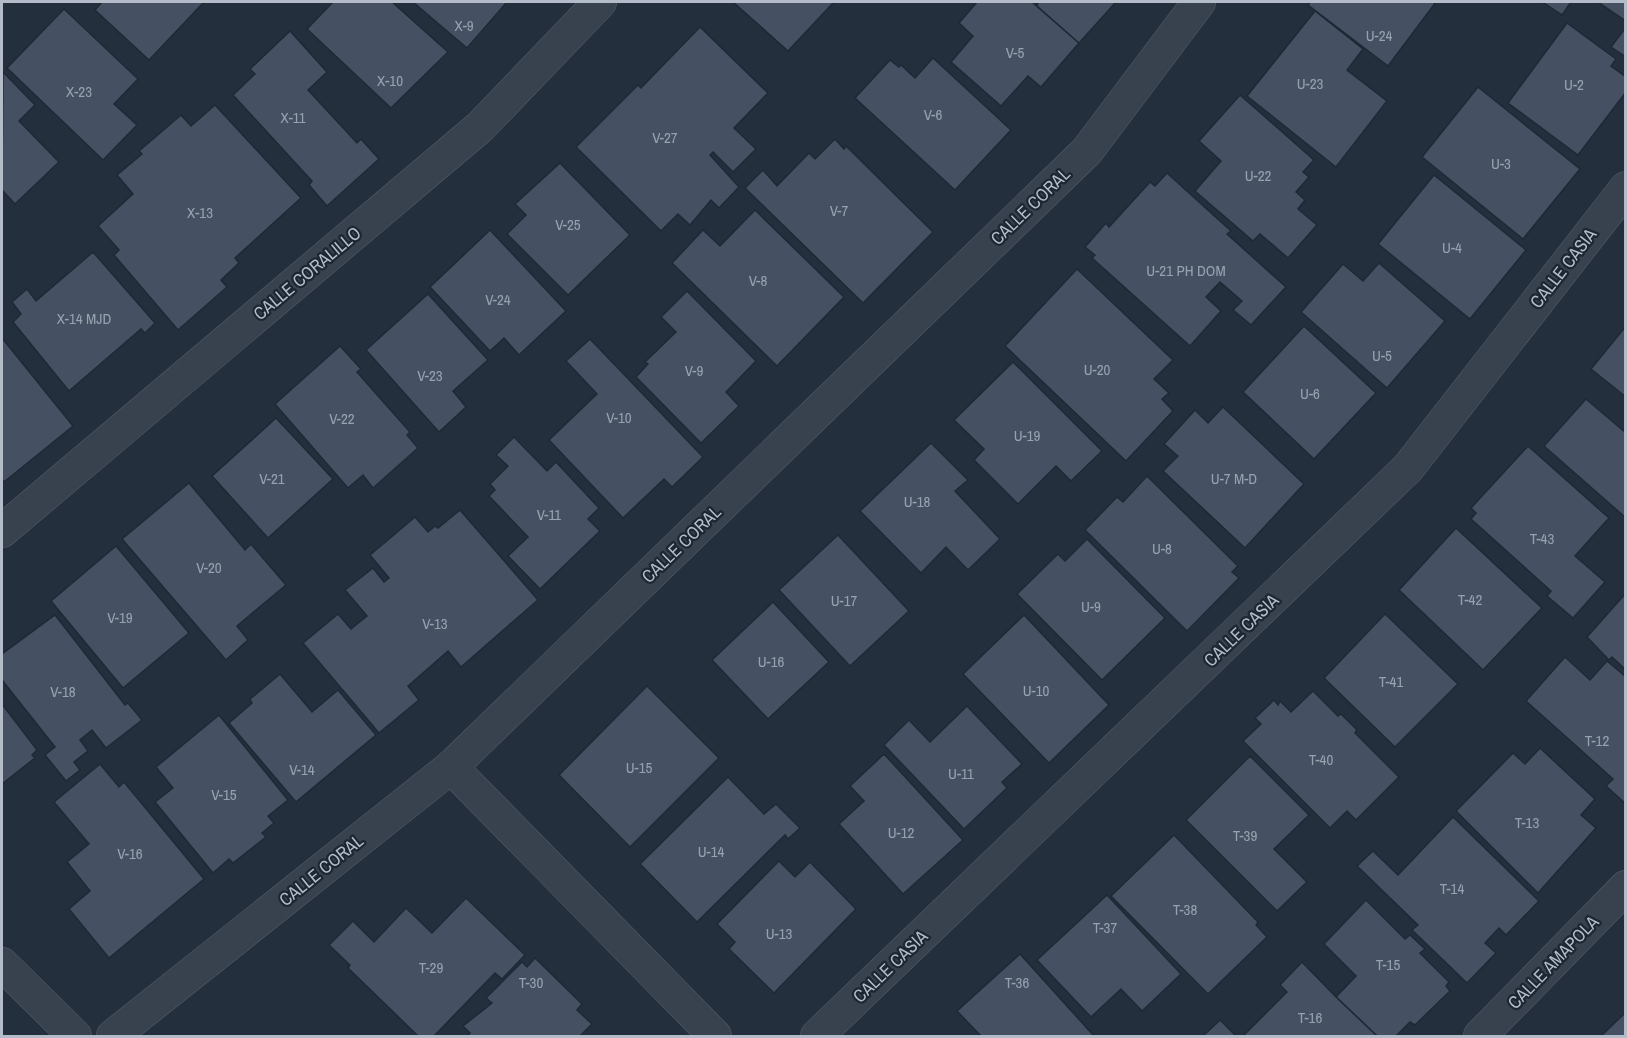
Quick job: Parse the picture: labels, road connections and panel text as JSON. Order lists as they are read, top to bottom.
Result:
{
  "streets": {
    "street": [
      "CALLE CORAL",
      "CALLE CASIA",
      "CALLE CORALILLO",
      "CALLE AMAPOLA"
    ]
  },
  "house_numbers": [
    "X-9",
    "U-24",
    "V-5",
    "X-10",
    "U-23",
    "U-2",
    "X-23",
    "V-6",
    "X-11",
    "V-27",
    "U-3",
    "U-22",
    "V-7",
    "X-13",
    "V-25",
    "U-4",
    "U-21 PH DOM",
    "V-8",
    "V-24",
    "X-14 MJD",
    "U-5",
    "U-20",
    "V-9",
    "V-23",
    "U-6",
    "V-10",
    "V-22",
    "U-19",
    "V-21",
    "U-7 M-D",
    "U-18",
    "V-11",
    "T-43",
    "U-8",
    "V-20",
    "T-42",
    "U-17",
    "U-9",
    "V-19",
    "V-13",
    "U-16",
    "T-41",
    "U-10",
    "V-18",
    "T-12",
    "T-40",
    "U-15",
    "V-14",
    "U-11",
    "V-15",
    "T-13",
    "U-12",
    "T-39",
    "U-14",
    "V-16",
    "T-14",
    "T-38",
    "T-37",
    "U-13",
    "T-15",
    "T-29",
    "T-30",
    "T-36",
    "T-16"
  ]
}
